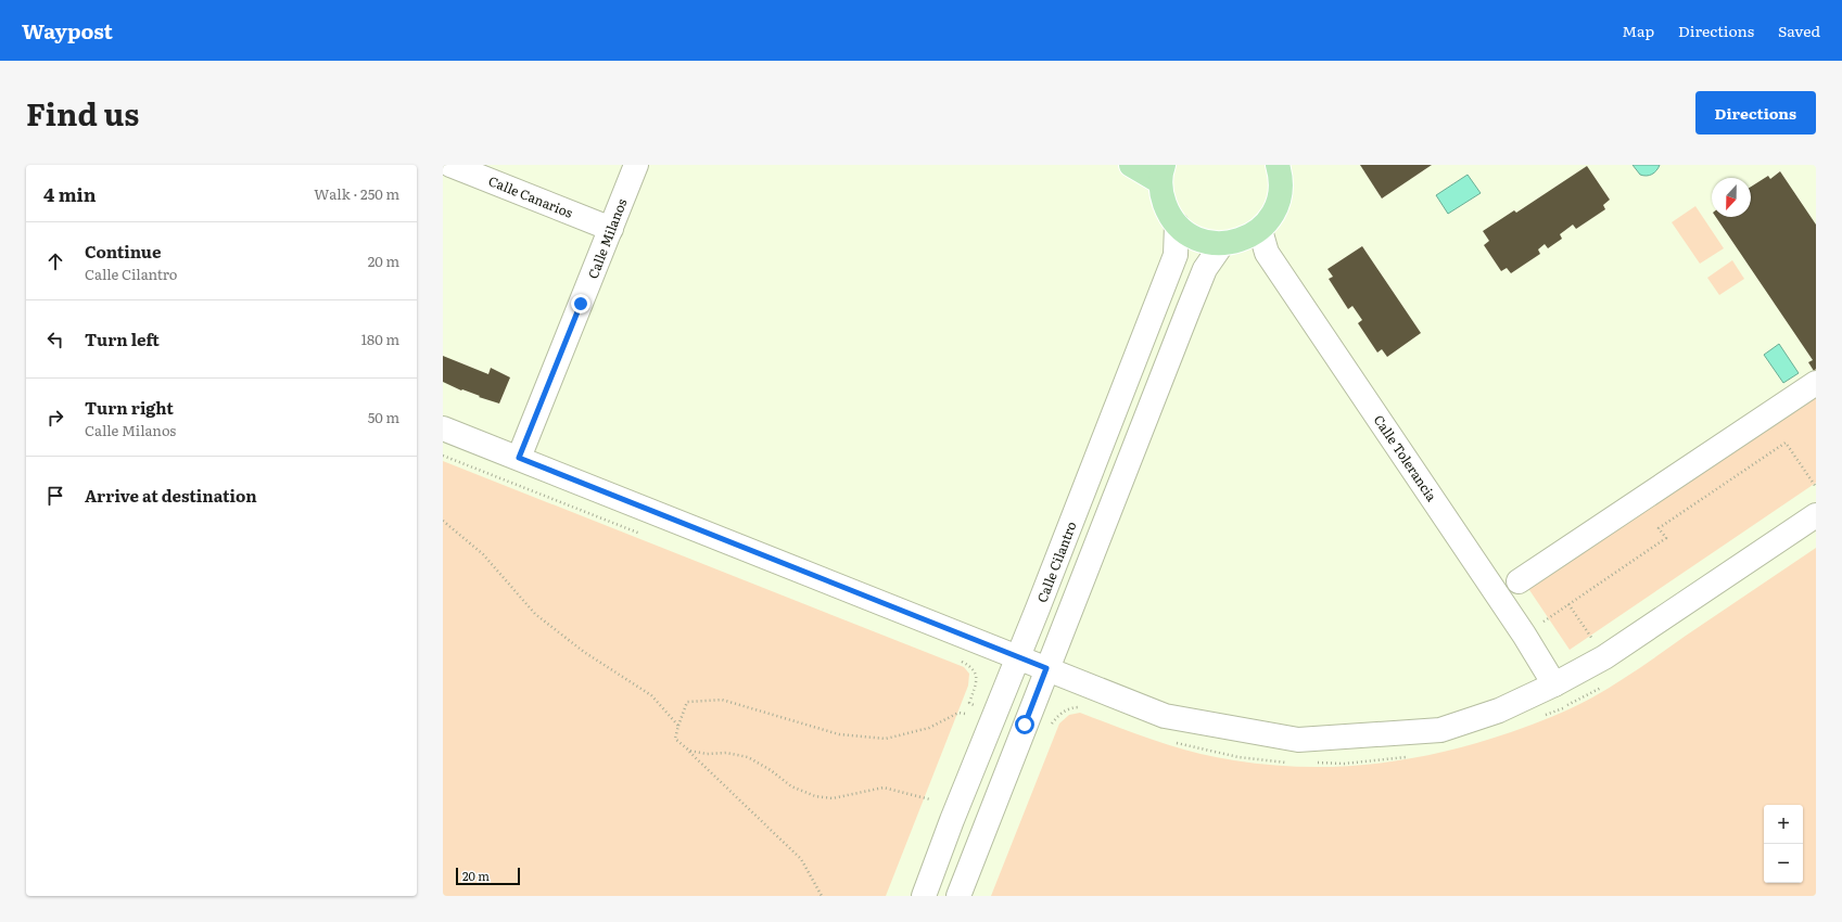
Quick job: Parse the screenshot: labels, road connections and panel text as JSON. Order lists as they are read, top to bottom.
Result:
{
  "streets": {
    "street": [
      "Calle Canarios",
      "Calle Milanos",
      "Calle Tolerancia",
      "Calle Cilantro"
    ]
  },
  "crossings": [
    ["Calle Canarios", "Calle Milanos"]
  ],
  "scale_bar": "20 m",
  "north": "bottom",
  "page": {
    "header": "Waypost",
    "nav": ["Map", "Directions", "Saved"],
    "title": "Find us",
    "buttons": "Directions",
    "heading": ["4 min", "Walk · 250 m"],
    "list": [
      ["Continue", "Calle Cilantro", "20 m"],
      ["Turn left", "180 m"],
      ["Turn right", "Calle Milanos", "50 m"],
      "Arrive at destination"
    ],
    "map_buttons": ["+", "−"],
    "scale": "20 m"
  }
}
